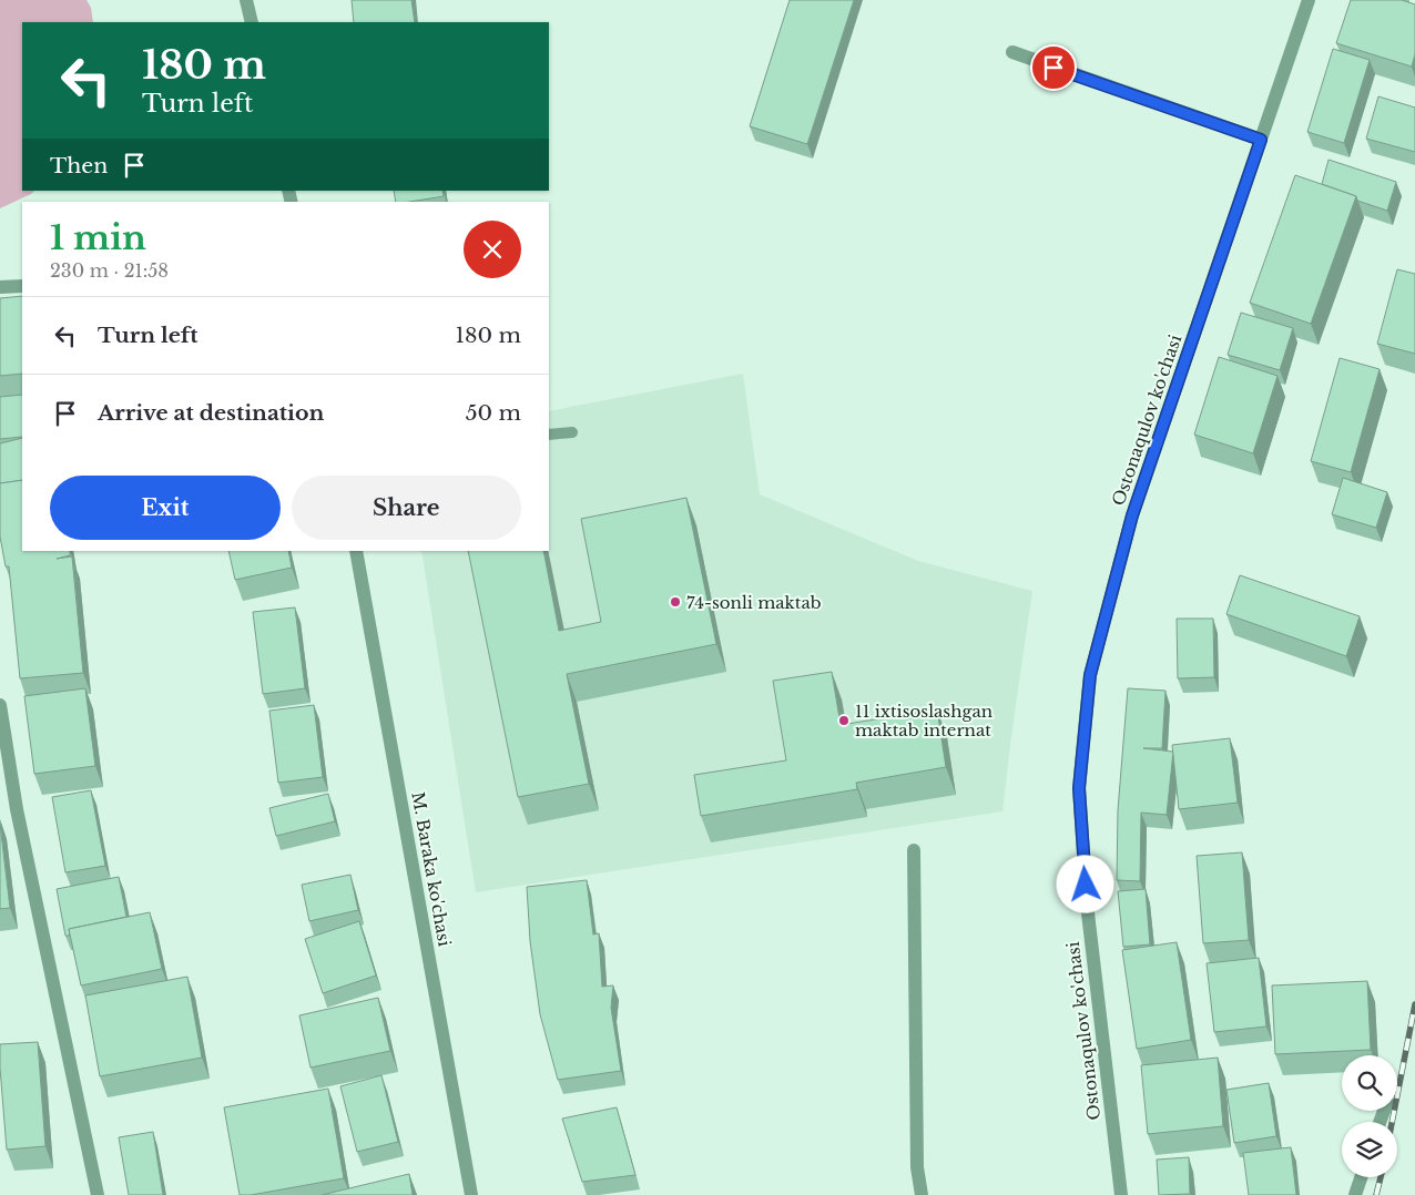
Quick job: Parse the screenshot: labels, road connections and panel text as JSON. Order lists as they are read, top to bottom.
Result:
{
  "streets": {
    "street": ["Ostonaqulov ko'chasi", "M. Baraka ko'chasi"]
  },
  "places": ["74-sonli maktab", "11 ixtisoslashgan maktab internat"],
  "page": {
    "turn": ["180 m", "Turn left"],
    "then": "Then",
    "heading": ["1 min", "230 m · 21:58"],
    "list": [
      {
        "name": "Turn left",
        "value": "180 m"
      },
      {
        "name": "Arrive at destination",
        "value": "50 m"
      }
    ],
    "buttons": ["Exit", "Share"]
  }
}
